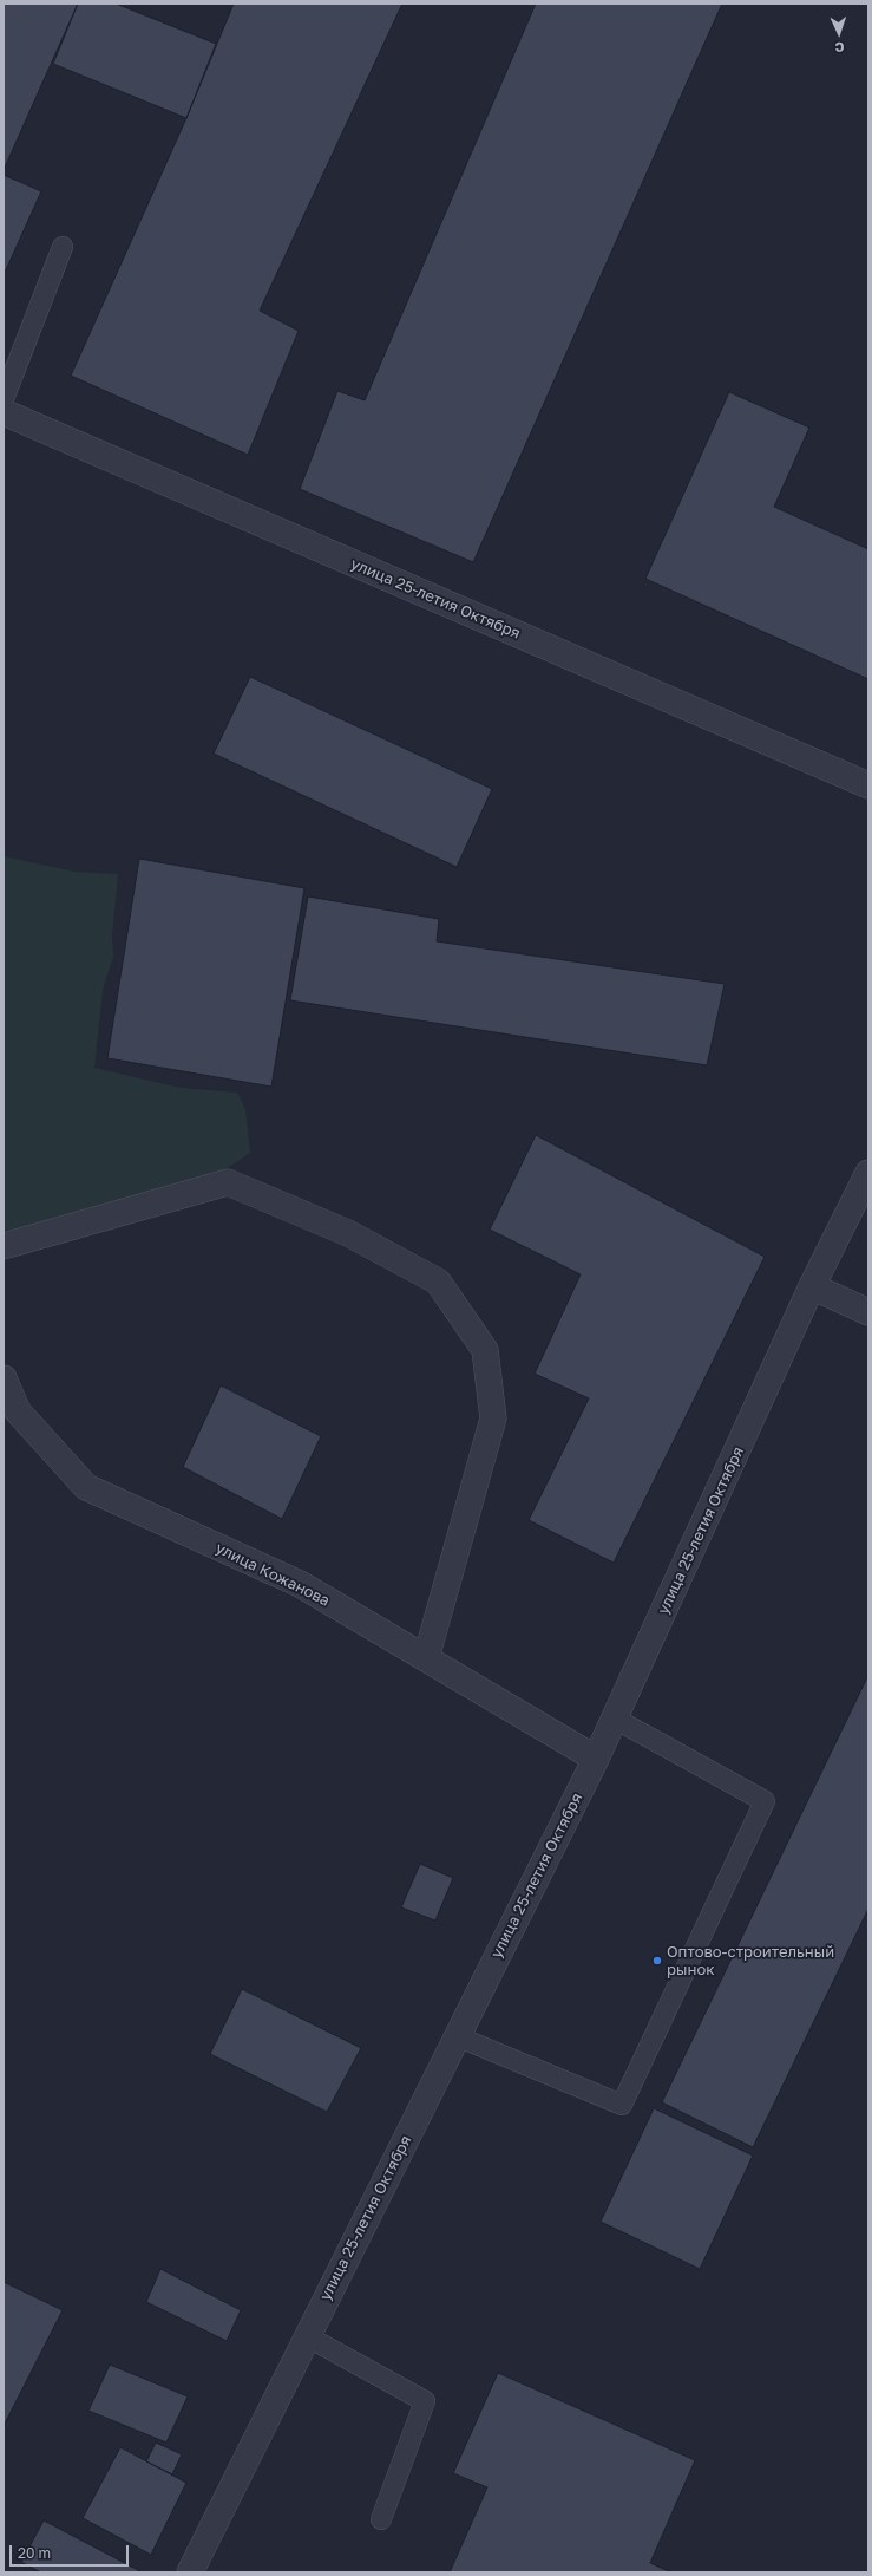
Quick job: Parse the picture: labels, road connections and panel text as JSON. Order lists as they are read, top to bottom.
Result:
{
  "streets": {
    "street": ["улица 25-летия Октября", "улица Кожанова"]
  },
  "crossings": [
    ["улица 25-летия Октября", "улица Кожанова"]
  ],
  "places": ["Оптово-строительный рынок"],
  "scale_bar": "20 m",
  "north": "bottom"
}
